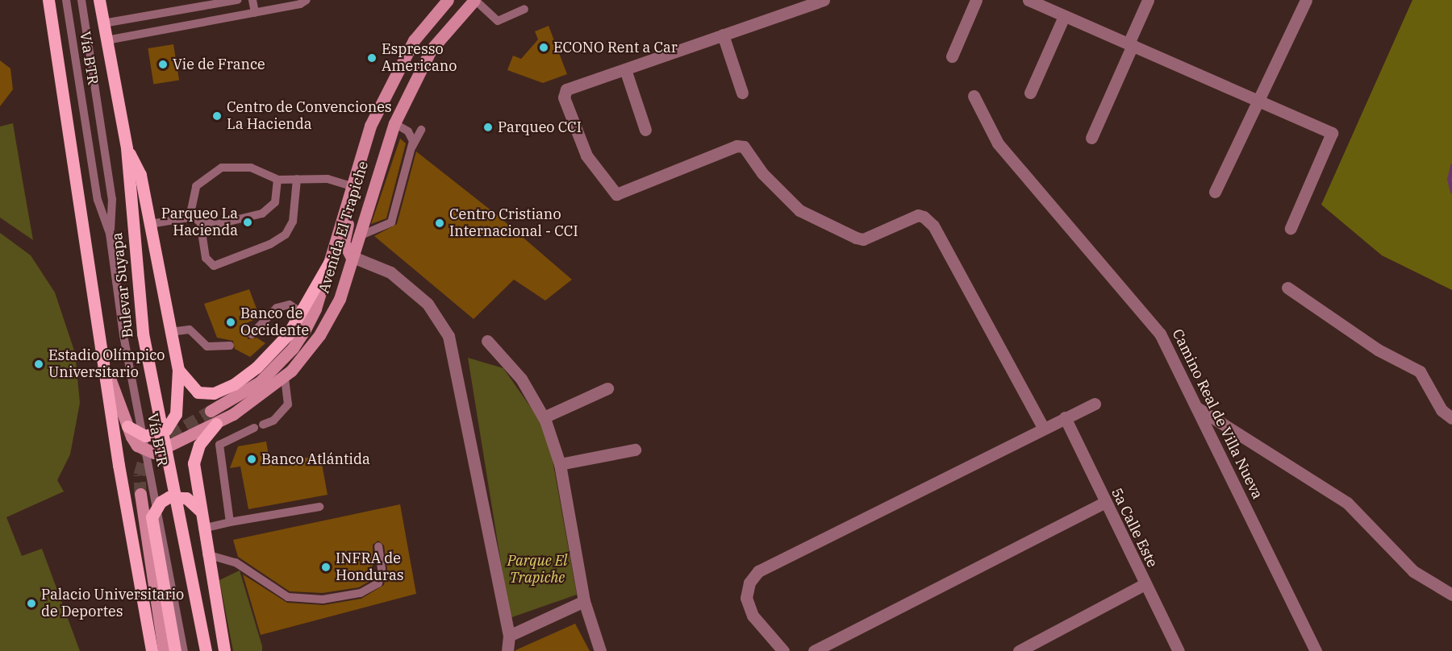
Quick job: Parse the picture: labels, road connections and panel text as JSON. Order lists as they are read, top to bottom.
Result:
{
  "streets": {
    "main road": ["Avenida El Trapiche", "Bulevar Suyapa"],
    "street": ["Camino Real de Villa Nueva", "5a Calle Este"],
    "lane": ["Vía BTR"]
  },
  "crossings": [
    ["Avenida El Trapiche", "Bulevar Suyapa"]
  ],
  "parks": ["Parque El Trapiche"],
  "places": [
    "ECONO Rent a Car",
    "Espresso Americano",
    "Vie de France",
    "Centro de Convenciones La Hacienda",
    "Parqueo CCI",
    "Parqueo La Hacienda",
    "Centro Cristiano Internacional - CCI",
    "Banco de Occidente",
    "Estadio Olímpico Universitario",
    "Banco Atlántida",
    "INFRA de Honduras",
    "Palacio Universitario de Deportes"
  ]
}
